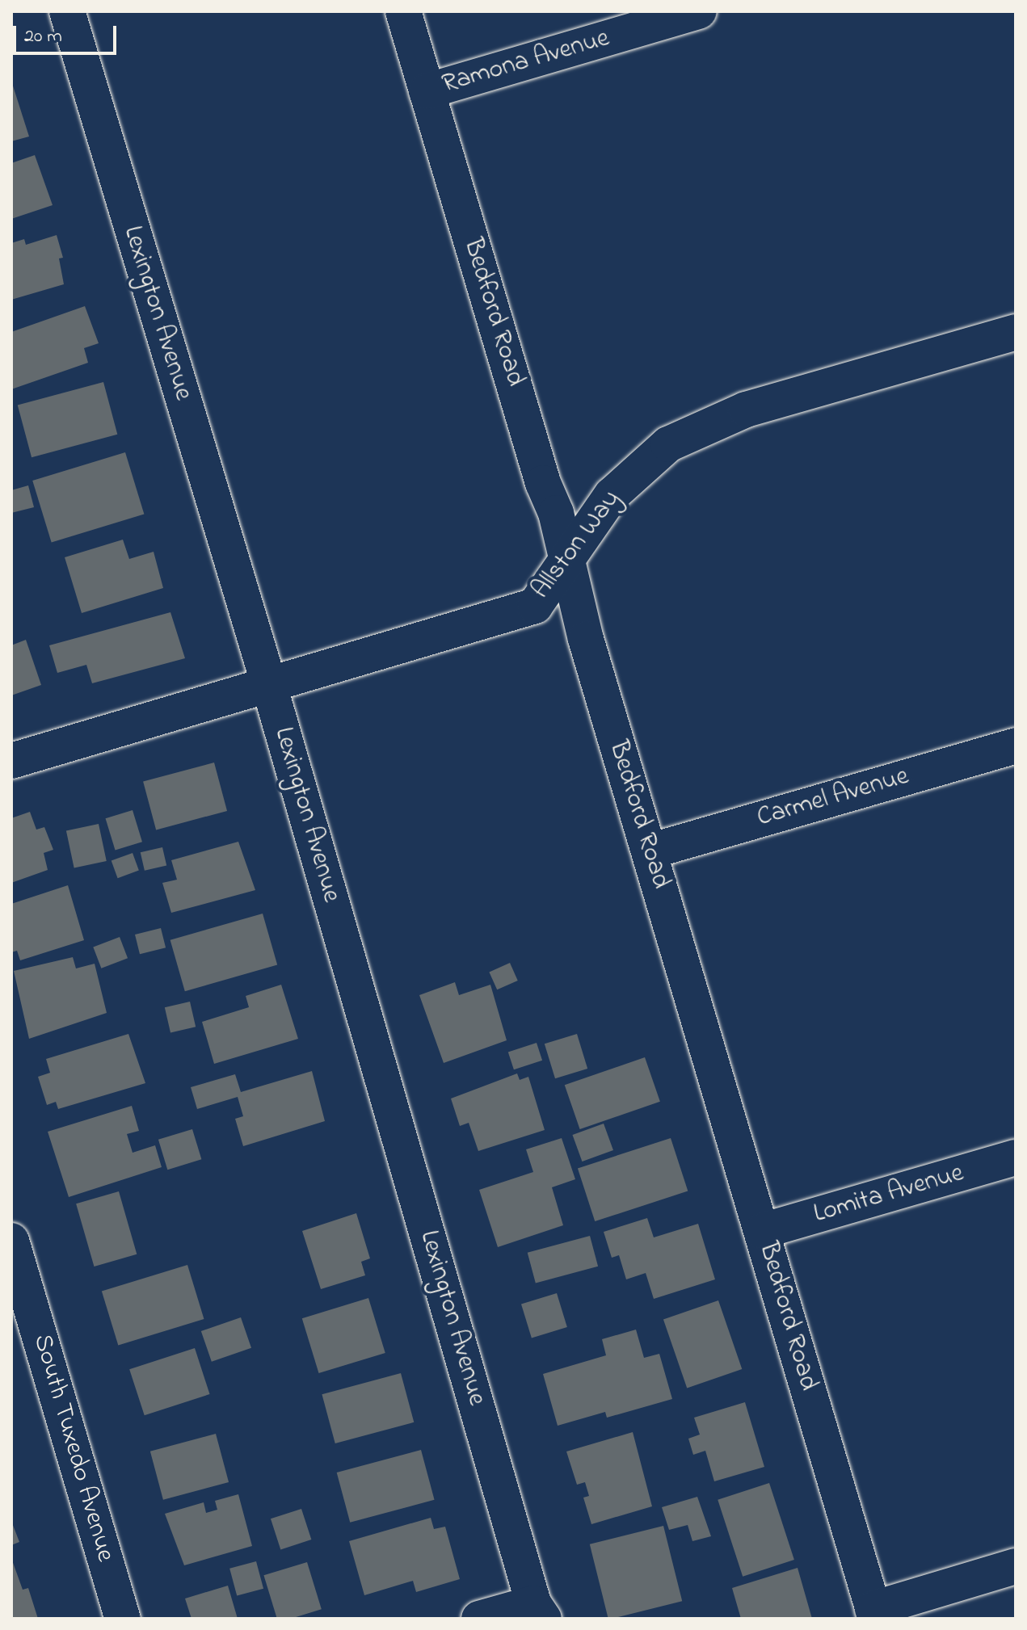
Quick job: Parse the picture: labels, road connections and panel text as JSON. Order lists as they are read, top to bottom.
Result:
{
  "streets": {
    "street": [
      "Ramona Avenue",
      "Bedford Road",
      "Lexington Avenue",
      "Allston Way",
      "Carmel Avenue",
      "Lomita Avenue",
      "South Tuxedo Avenue"
    ]
  },
  "crossings": [
    ["Ramona Avenue", "Bedford Road"],
    ["Bedford Road", "Allston Way"],
    ["Bedford Road", "Carmel Avenue"],
    ["Bedford Road", "Lomita Avenue"],
    ["Lexington Avenue", "Allston Way"]
  ],
  "scale_bar": "20 m"
}
